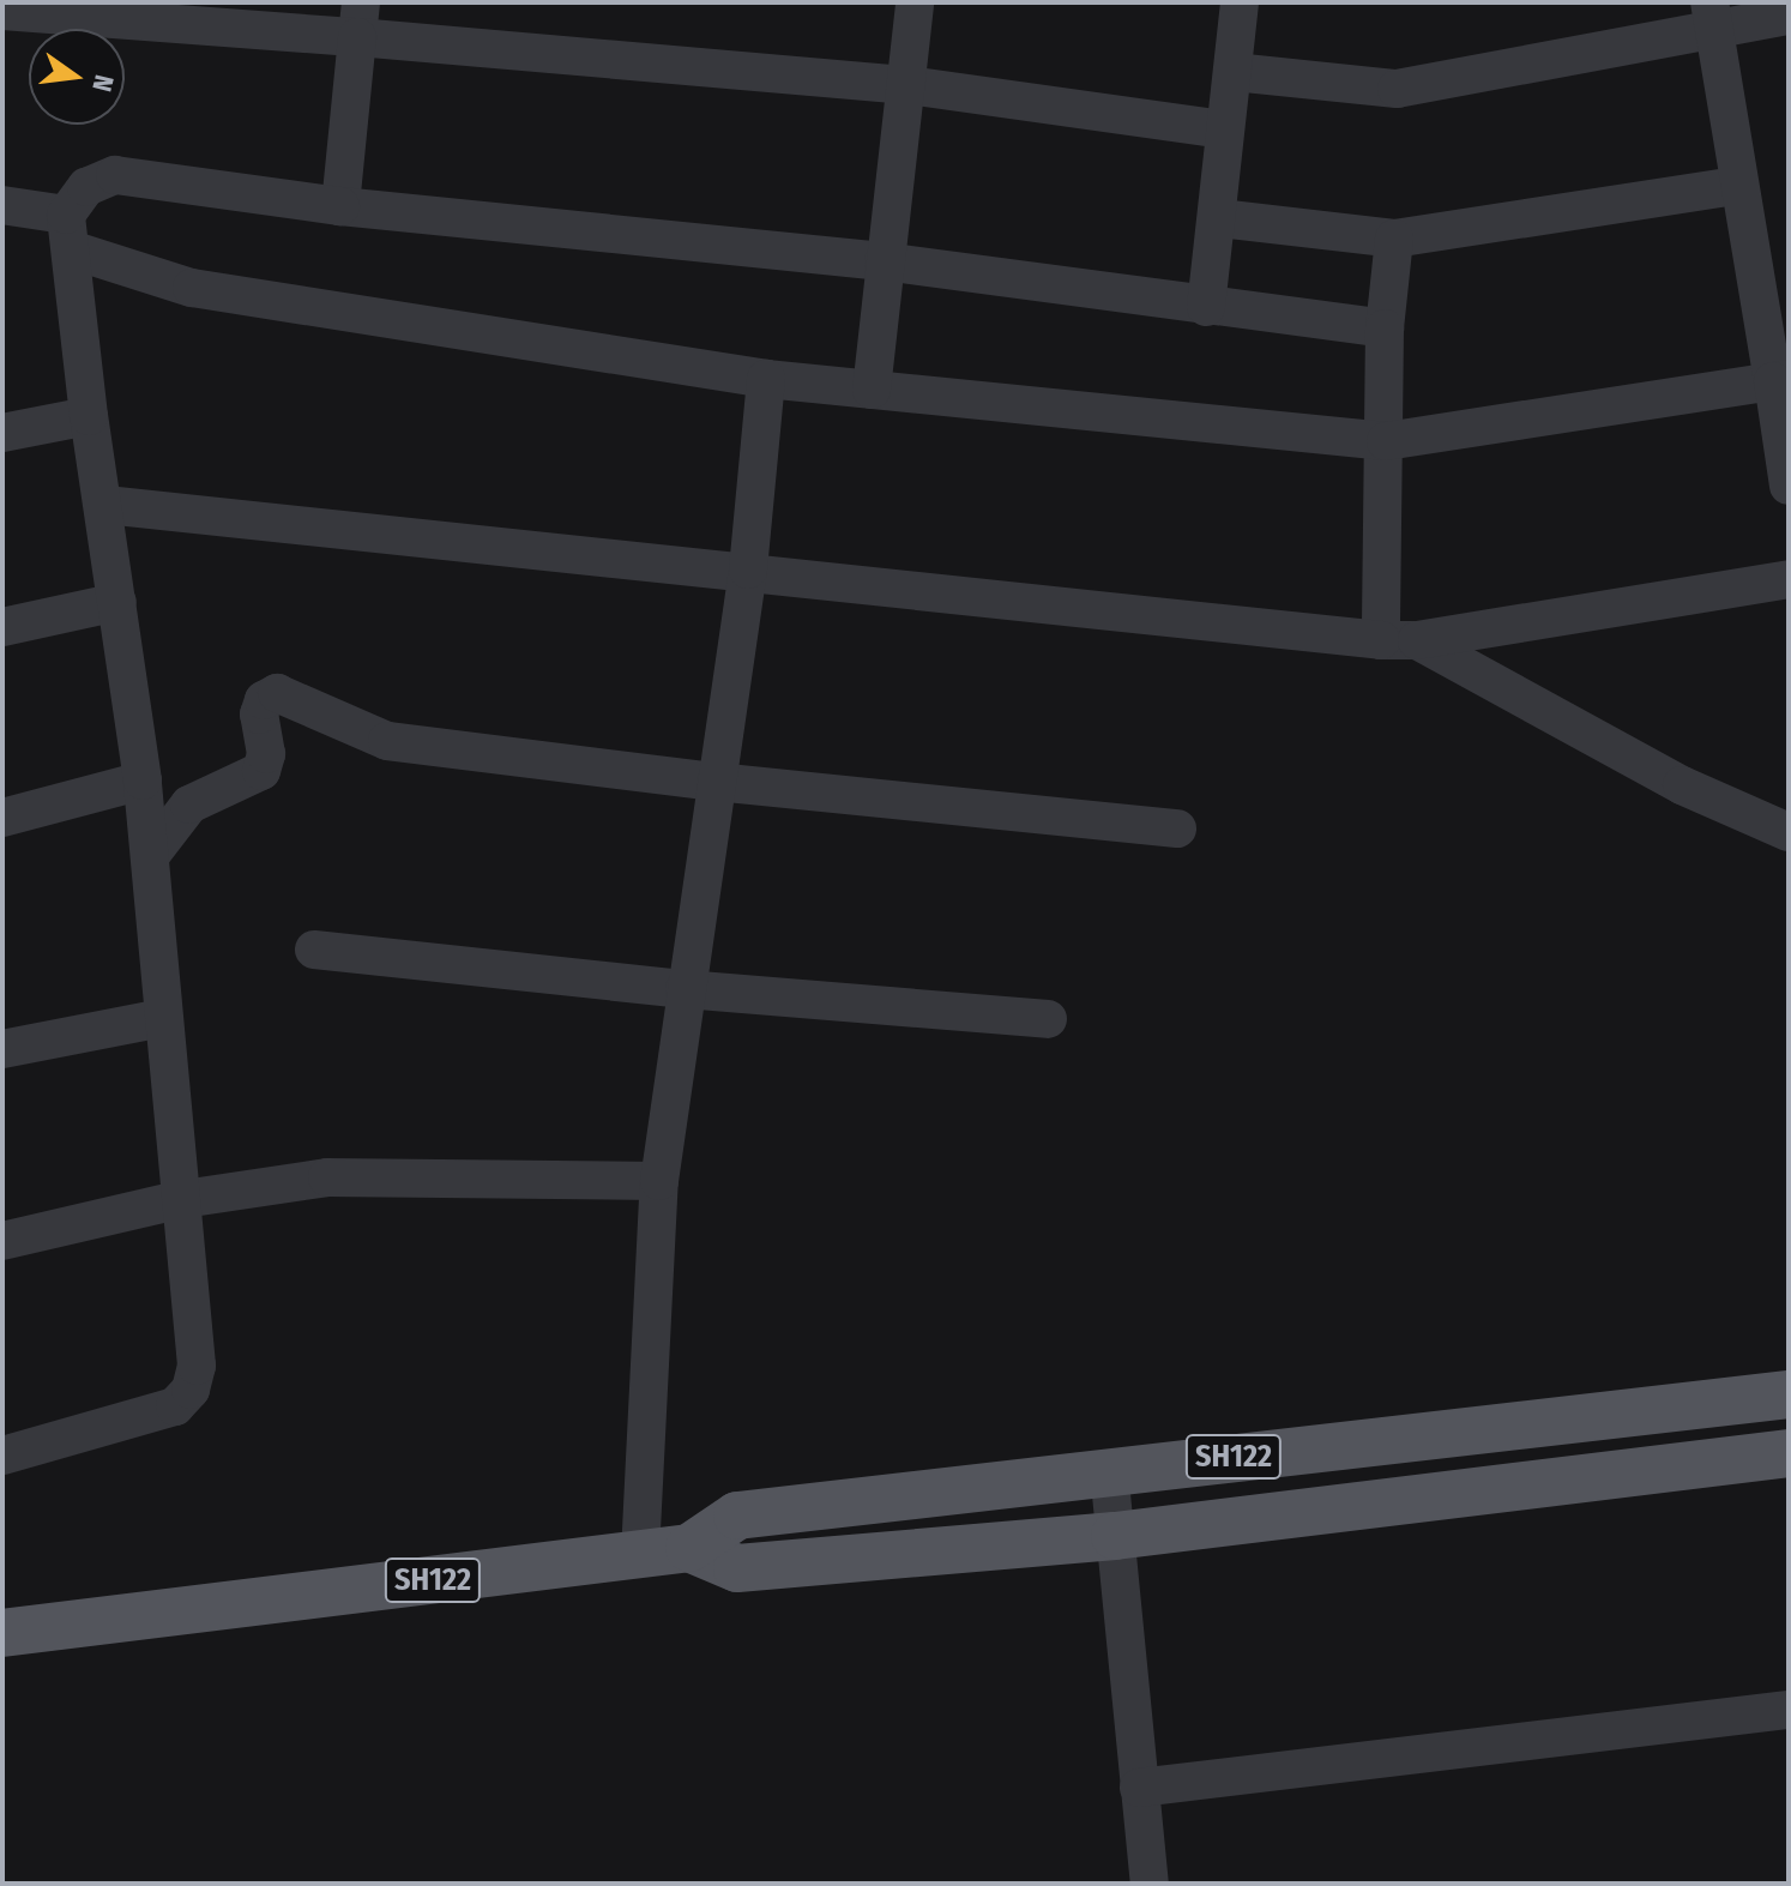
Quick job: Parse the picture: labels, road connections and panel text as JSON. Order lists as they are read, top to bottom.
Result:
{
  "streets": {
    "main road": ["SH122"]
  },
  "north": "right"
}
